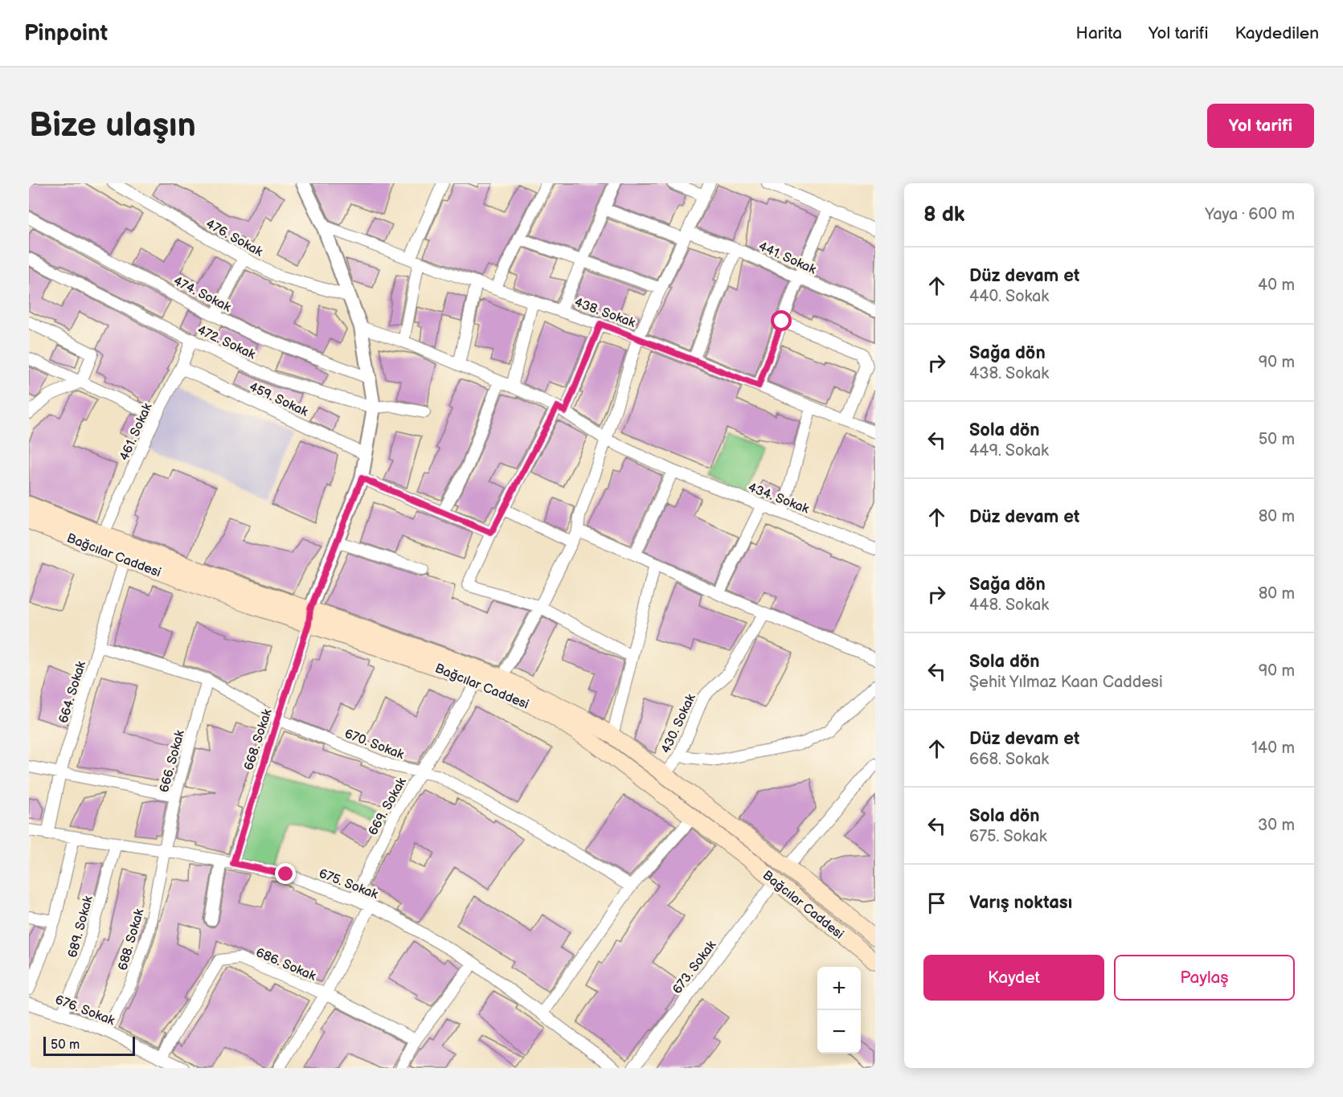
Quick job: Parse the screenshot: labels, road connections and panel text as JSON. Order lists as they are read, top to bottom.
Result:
{
  "streets": {
    "main road": ["Bağcılar Caddesi"],
    "street": [
      "476. Sokak",
      "441. Sokak",
      "474. Sokak",
      "438. Sokak",
      "472. Sokak",
      "459. Sokak",
      "461. Sokak",
      "434. Sokak",
      "664. Sokak",
      "430. Sokak",
      "668. Sokak",
      "670. Sokak",
      "666. Sokak",
      "669. Sokak",
      "675. Sokak",
      "689. Sokak",
      "688. Sokak",
      "686. Sokak",
      "673. Sokak",
      "676. Sokak"
    ]
  },
  "crossings": [
    ["472. Sokak", "461. Sokak"],
    ["459. Sokak", "461. Sokak"],
    ["461. Sokak", "Bağcılar Caddesi"],
    ["Bağcılar Caddesi", "664. Sokak"],
    ["Bağcılar Caddesi", "430. Sokak"],
    ["Bağcılar Caddesi", "668. Sokak"],
    ["Bağcılar Caddesi", "669. Sokak"],
    ["Bağcılar Caddesi", "673. Sokak"],
    ["664. Sokak", "670. Sokak"],
    ["664. Sokak", "675. Sokak"],
    ["668. Sokak", "670. Sokak"],
    ["668. Sokak", "675. Sokak"],
    ["670. Sokak", "666. Sokak"],
    ["670. Sokak", "669. Sokak"],
    ["666. Sokak", "675. Sokak"],
    ["666. Sokak", "688. Sokak"],
    ["669. Sokak", "675. Sokak"],
    ["675. Sokak", "689. Sokak"],
    ["675. Sokak", "688. Sokak"],
    ["689. Sokak", "676. Sokak"],
    ["688. Sokak", "676. Sokak"],
    ["686. Sokak", "676. Sokak"]
  ],
  "scale_bar": "50 m",
  "page": {
    "header": "Pinpoint",
    "nav": ["Harita", "Yol tarifi", "Kaydedilen"],
    "buttons": [
      "Yol tarifi",
      ["Kaydet", "Paylaş"]
    ],
    "title": "Bize ulaşın",
    "heading": ["8 dk", "Yaya · 600 m"],
    "list": [
      ["Düz devam et", "440. Sokak", "40 m"],
      ["Sağa dön", "438. Sokak", "90 m"],
      ["Sola dön", "449. Sokak", "50 m"],
      ["Düz devam et", "80 m"],
      ["Sağa dön", "448. Sokak", "80 m"],
      ["Sola dön", "Şehit Yılmaz Kaan Caddesi", "90 m"],
      ["Düz devam et", "668. Sokak", "140 m"],
      ["Sola dön", "675. Sokak", "30 m"],
      "Varış noktası"
    ],
    "map_buttons": ["+", "−"],
    "scale": "50 m"
  }
}
